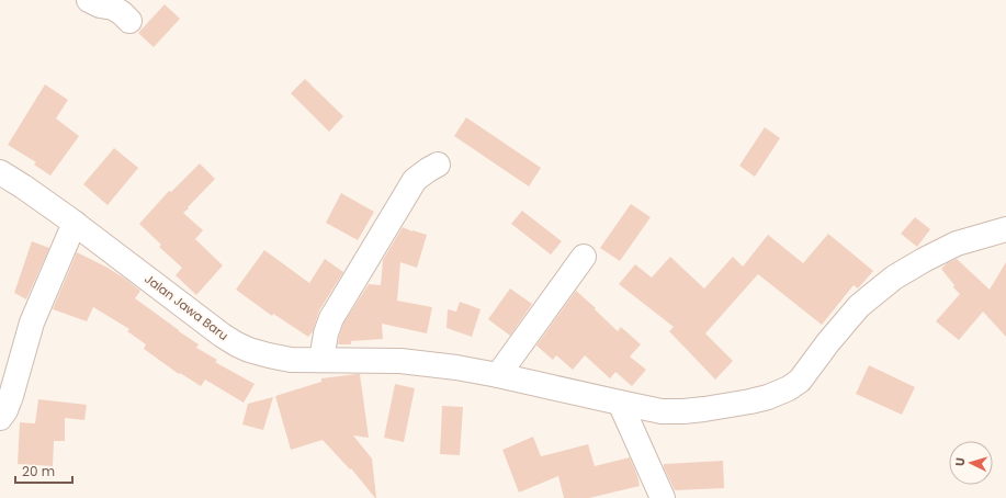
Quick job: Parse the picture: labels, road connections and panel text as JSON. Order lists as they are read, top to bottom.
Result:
{
  "streets": {
    "street": ["Jalan Jawa Baru"]
  },
  "scale_bar": "20 m",
  "north": "left"
}
